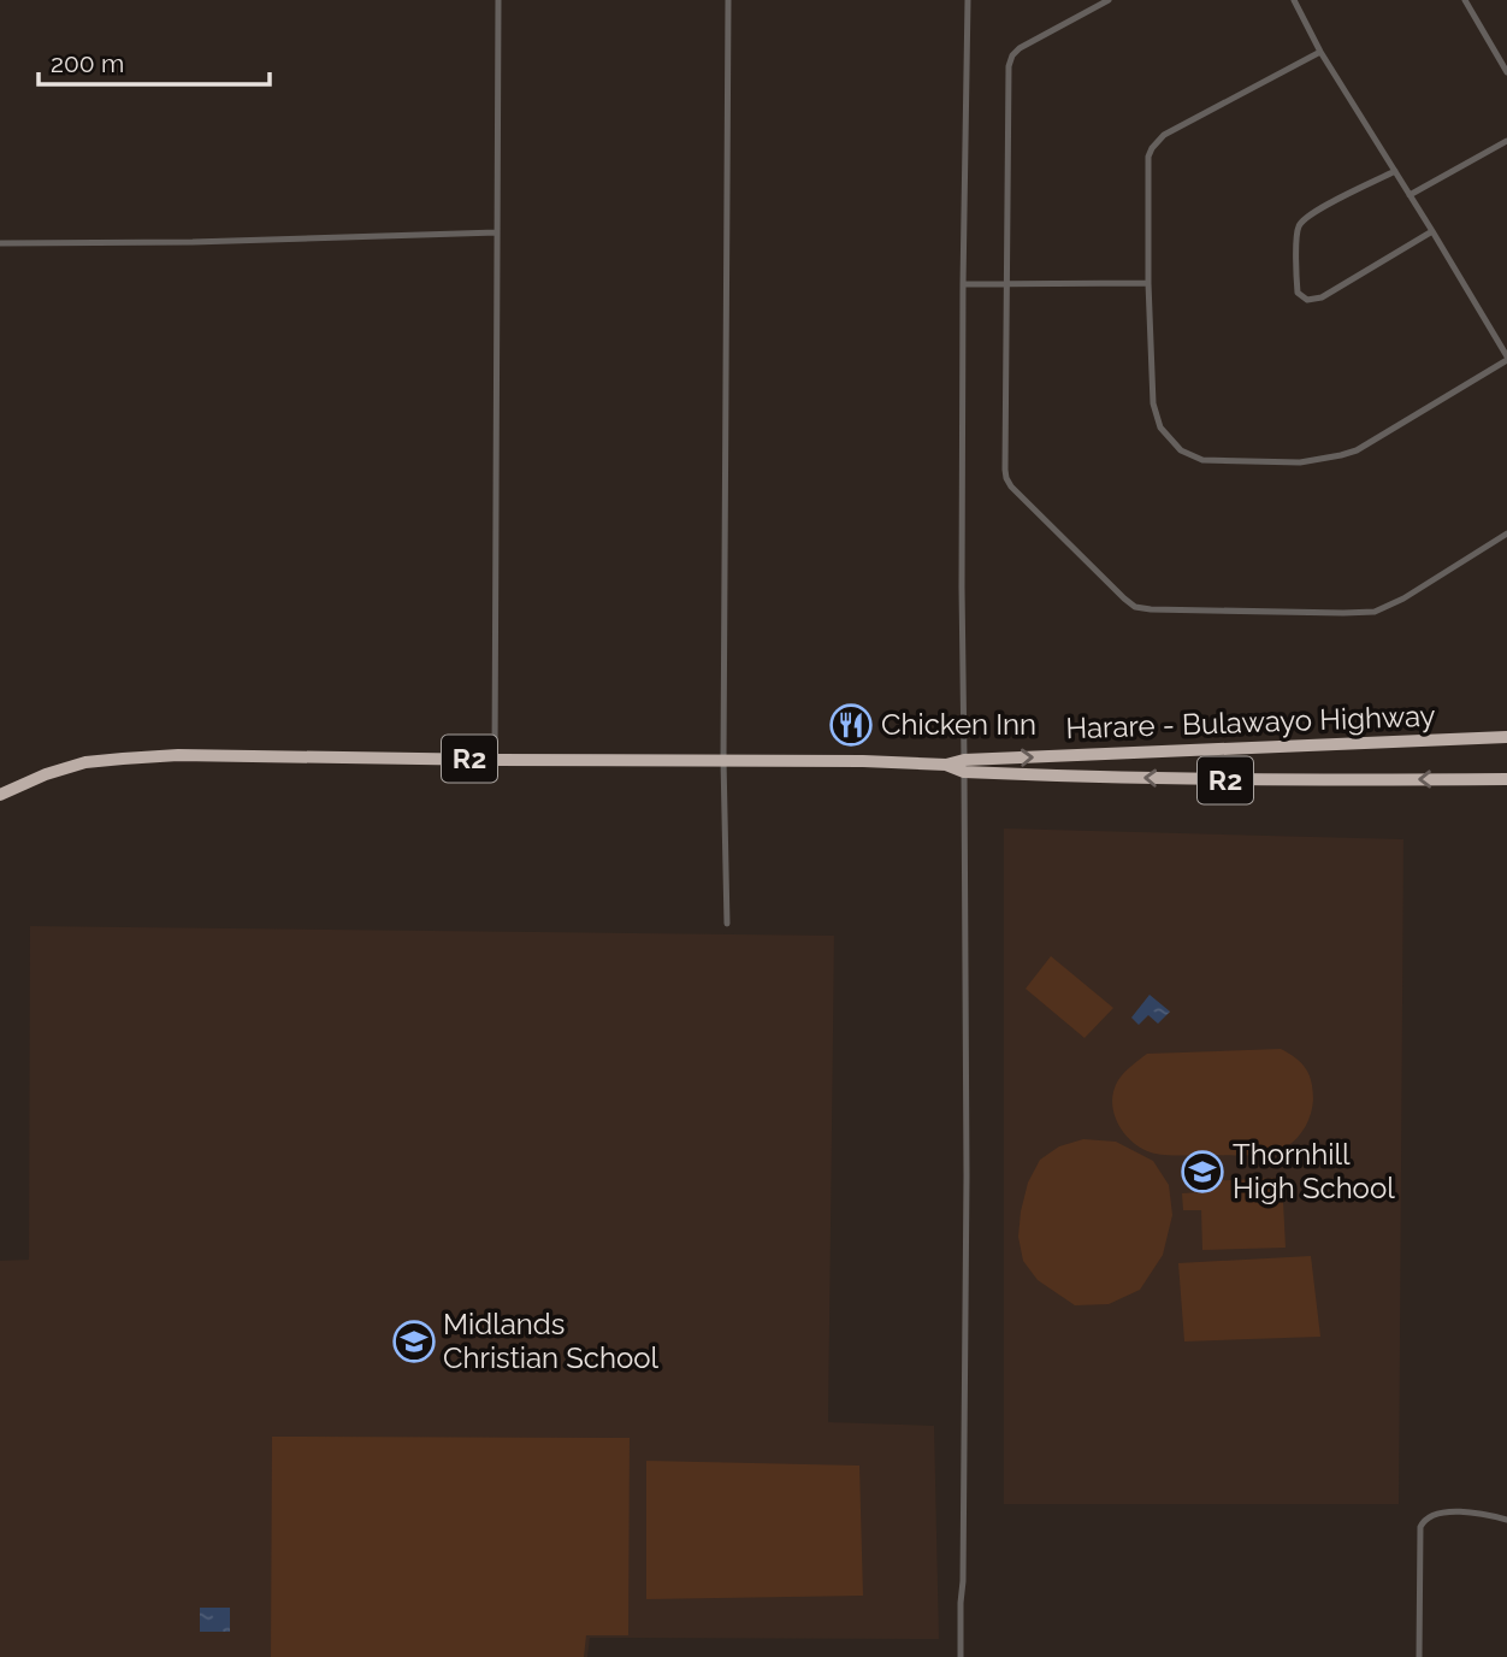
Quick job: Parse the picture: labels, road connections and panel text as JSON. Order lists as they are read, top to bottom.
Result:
{
  "streets": {
    "highway": ["Harare - Bulawayo Highway", "R2"]
  },
  "places": {
    "restaurant": ["Chicken Inn"],
    "school or university": ["Thornhill High School", "Midlands Christian School"]
  },
  "scale_bar": "200 m"
}
